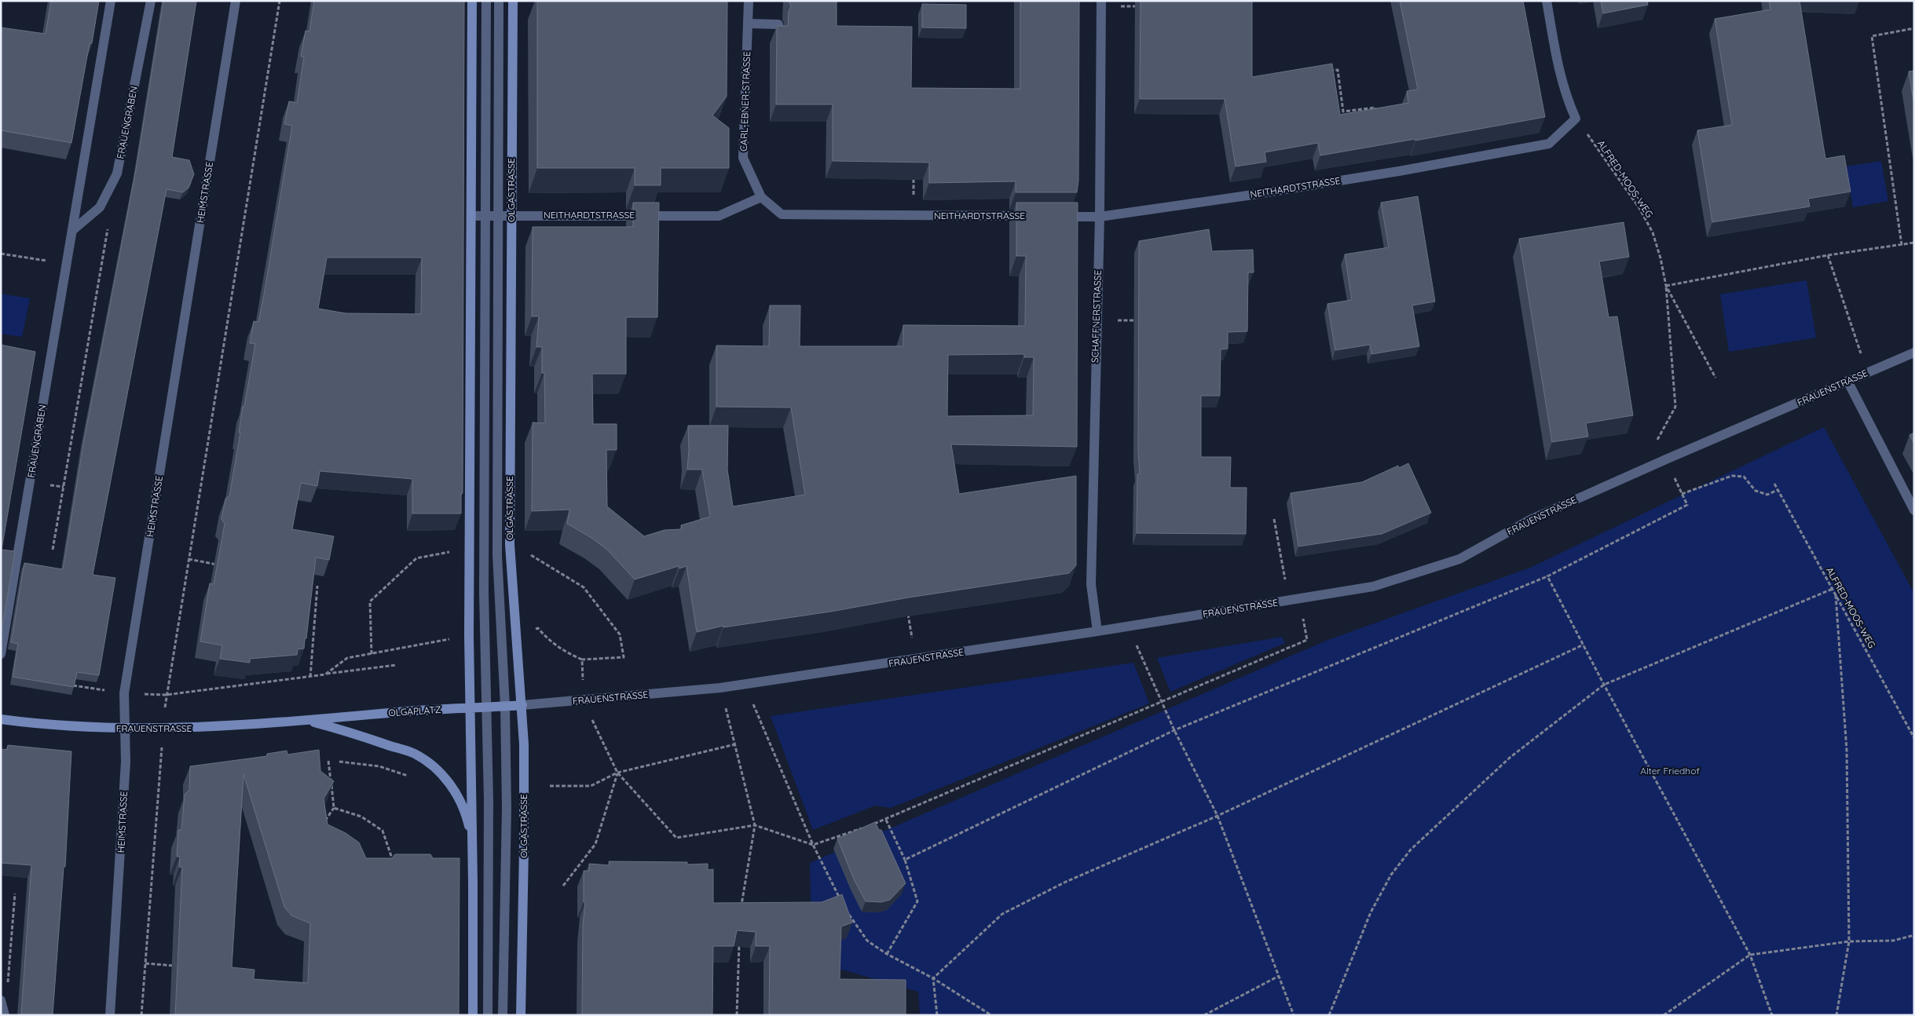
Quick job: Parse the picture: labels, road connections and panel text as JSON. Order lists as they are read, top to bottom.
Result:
{
  "streets": {
    "main road": ["OLGASTRASSE", "FRAUENSTRASSE", "OLGAPLATZ"],
    "street": [
      "CARL-EBNER-STRASSE",
      "FRAUENGRABEN",
      "NEITHARDTSTRASSE",
      "HEIMSTRASSE",
      "SCHAFFNERSTRASSE"
    ],
    "path": ["ALFRED-MOOS-WEG"]
  },
  "crossings": [
    ["CARL-EBNER-STRASSE", "NEITHARDTSTRASSE"],
    ["ALFRED-MOOS-WEG", "NEITHARDTSTRASSE"],
    ["NEITHARDTSTRASSE", "OLGASTRASSE"],
    ["NEITHARDTSTRASSE", "SCHAFFNERSTRASSE"],
    ["OLGASTRASSE", "FRAUENSTRASSE"],
    ["OLGASTRASSE", "OLGAPLATZ"],
    ["HEIMSTRASSE", "FRAUENSTRASSE"],
    ["SCHAFFNERSTRASSE", "FRAUENSTRASSE"],
    ["FRAUENSTRASSE", "OLGAPLATZ"]
  ],
  "parks": ["Alter Friedhof"]
}
